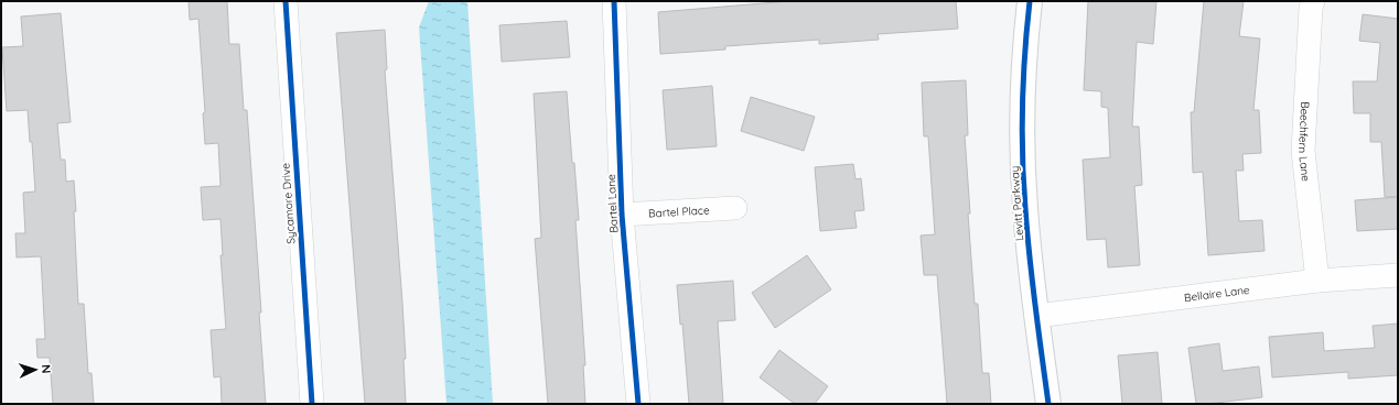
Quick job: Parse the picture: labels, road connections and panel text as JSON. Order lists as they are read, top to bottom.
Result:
{
  "streets": {
    "street": [
      "Beechfern Lane",
      "Sycamore Drive",
      "Bartel Lane",
      "Levitt Parkway",
      "Bartel Place",
      "Bellaire Lane"
    ]
  },
  "crossings": [
    ["Beechfern Lane", "Bellaire Lane"],
    ["Bartel Lane", "Bartel Place"],
    ["Levitt Parkway", "Bellaire Lane"]
  ],
  "north": "right"
}
